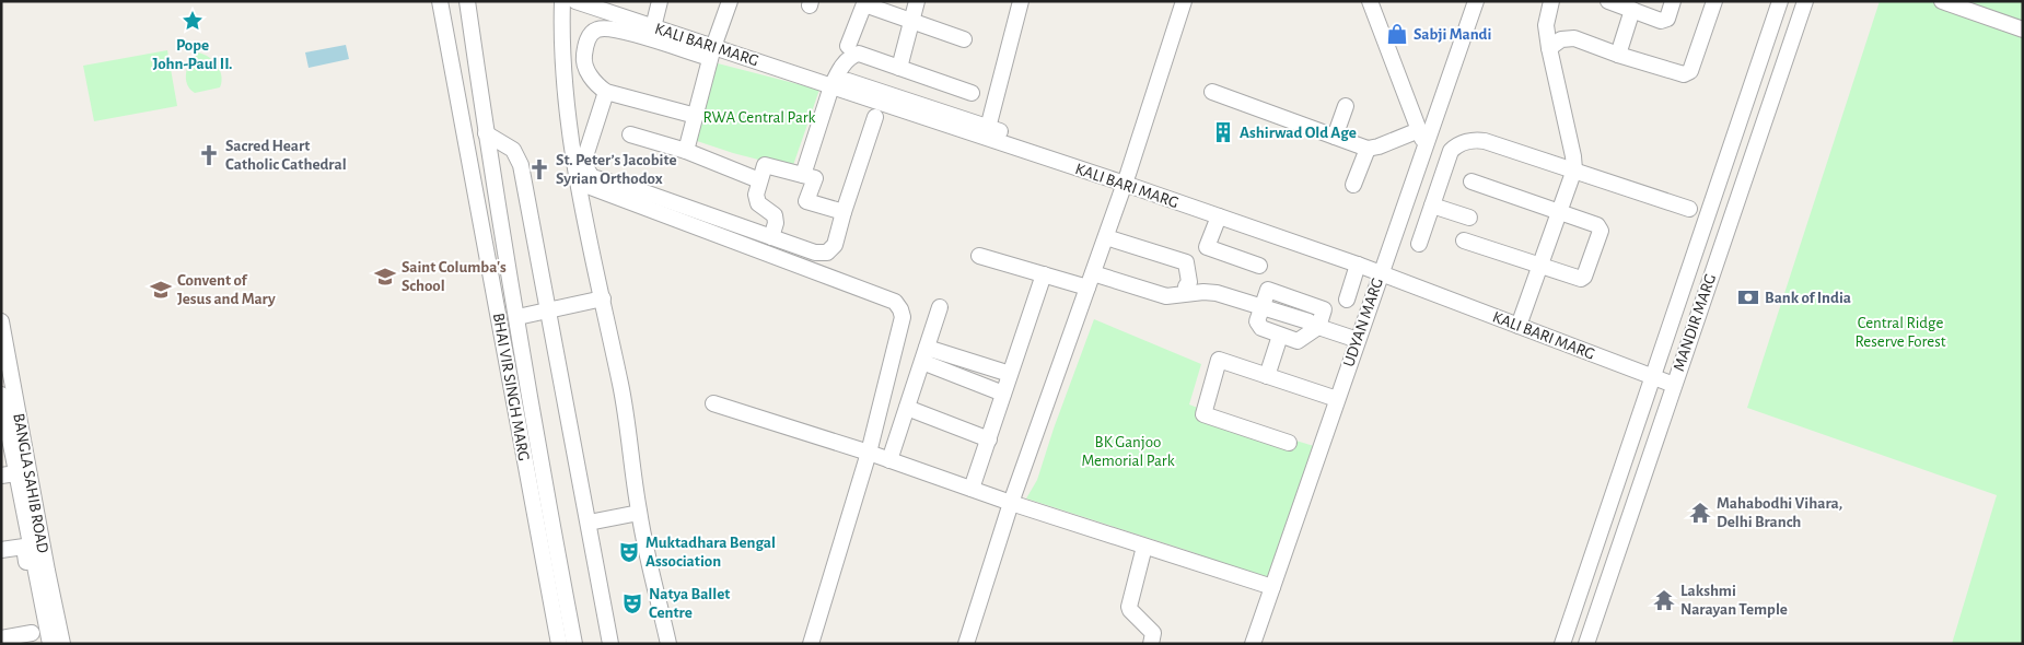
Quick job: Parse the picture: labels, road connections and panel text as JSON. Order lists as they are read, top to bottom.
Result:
{
  "streets": {
    "street": [
      "KALI BARI MARG",
      "UDYAN MARG",
      "MANDIR MARG",
      "BHAI VIR SINGH MARG",
      "BANGLA SAHIB ROAD"
    ]
  },
  "crossings": [
    ["KALI BARI MARG", "UDYAN MARG"],
    ["KALI BARI MARG", "MANDIR MARG"]
  ],
  "parks": ["RWA Central Park", "Central Ridge Reserve Forest", "BK Ganjoo Memorial Park"],
  "places": {
    "place": ["Pope John-Paul II."],
    "shop": ["Sabji Mandi"],
    "building": ["Ashirwad Old Age"],
    "church": ["Sacred Heart Catholic Cathedral", "St. Peter’s Jacobite Syrian Orthodox"],
    "school or university": ["Saint Columba's School", "Convent of Jesus and Mary"],
    "bank": ["Bank of India"],
    "temple": ["Mahabodhi Vihara, Delhi Branch", "Lakshmi Narayan Temple"],
    "theatre": ["Muktadhara Bengal Association", "Natya Ballet Centre"]
  }
}
